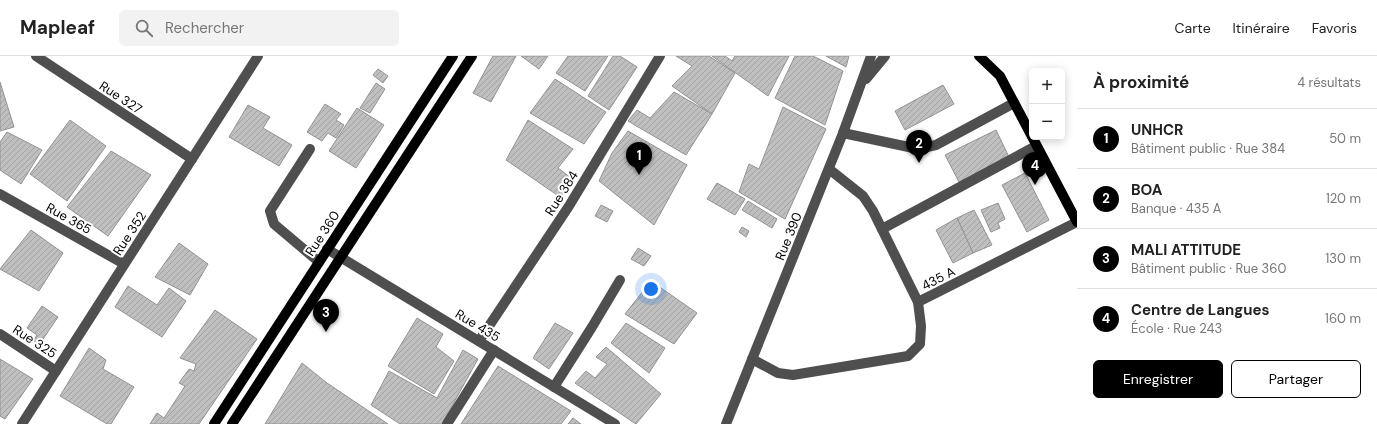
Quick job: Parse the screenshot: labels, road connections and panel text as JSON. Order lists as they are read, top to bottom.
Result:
{
  "streets": {
    "main road": ["Rue 360"],
    "street": [
      "Rue 327",
      "Rue 384",
      "Rue 365",
      "Rue 352",
      "Rue 390",
      "435 A",
      "Rue 435",
      "Rue 325"
    ]
  },
  "crossings": [
    ["Rue 327", "Rue 352"],
    ["Rue 384", "Rue 435"],
    ["Rue 365", "Rue 352"],
    ["Rue 352", "Rue 325"],
    ["Rue 360", "Rue 435"],
    ["Rue 390", "435 A"]
  ],
  "page": {
    "header": "Mapleaf",
    "search": "Rechercher",
    "nav": ["Carte", "Itinéraire", "Favoris"],
    "heading": ["À proximité", "4 résultats"],
    "map_buttons": ["+", "−"],
    "list": [
      {
        "mark": "1",
        "name": "UNHCR",
        "note": "Bâtiment public · Rue 384",
        "value": "50 m"
      },
      {
        "mark": "2",
        "name": "BOA",
        "note": "Banque · 435 A",
        "value": "120 m"
      },
      {
        "mark": "3",
        "name": "MALI ATTITUDE",
        "note": "Bâtiment public · Rue 360",
        "value": "130 m"
      },
      {
        "mark": "4",
        "name": "Centre de Langues",
        "note": "École · Rue 243",
        "value": "160 m"
      }
    ],
    "pins": [
      "2",
      "1",
      "4",
      "3"
    ],
    "buttons": ["Enregistrer", "Partager"]
  }
}
